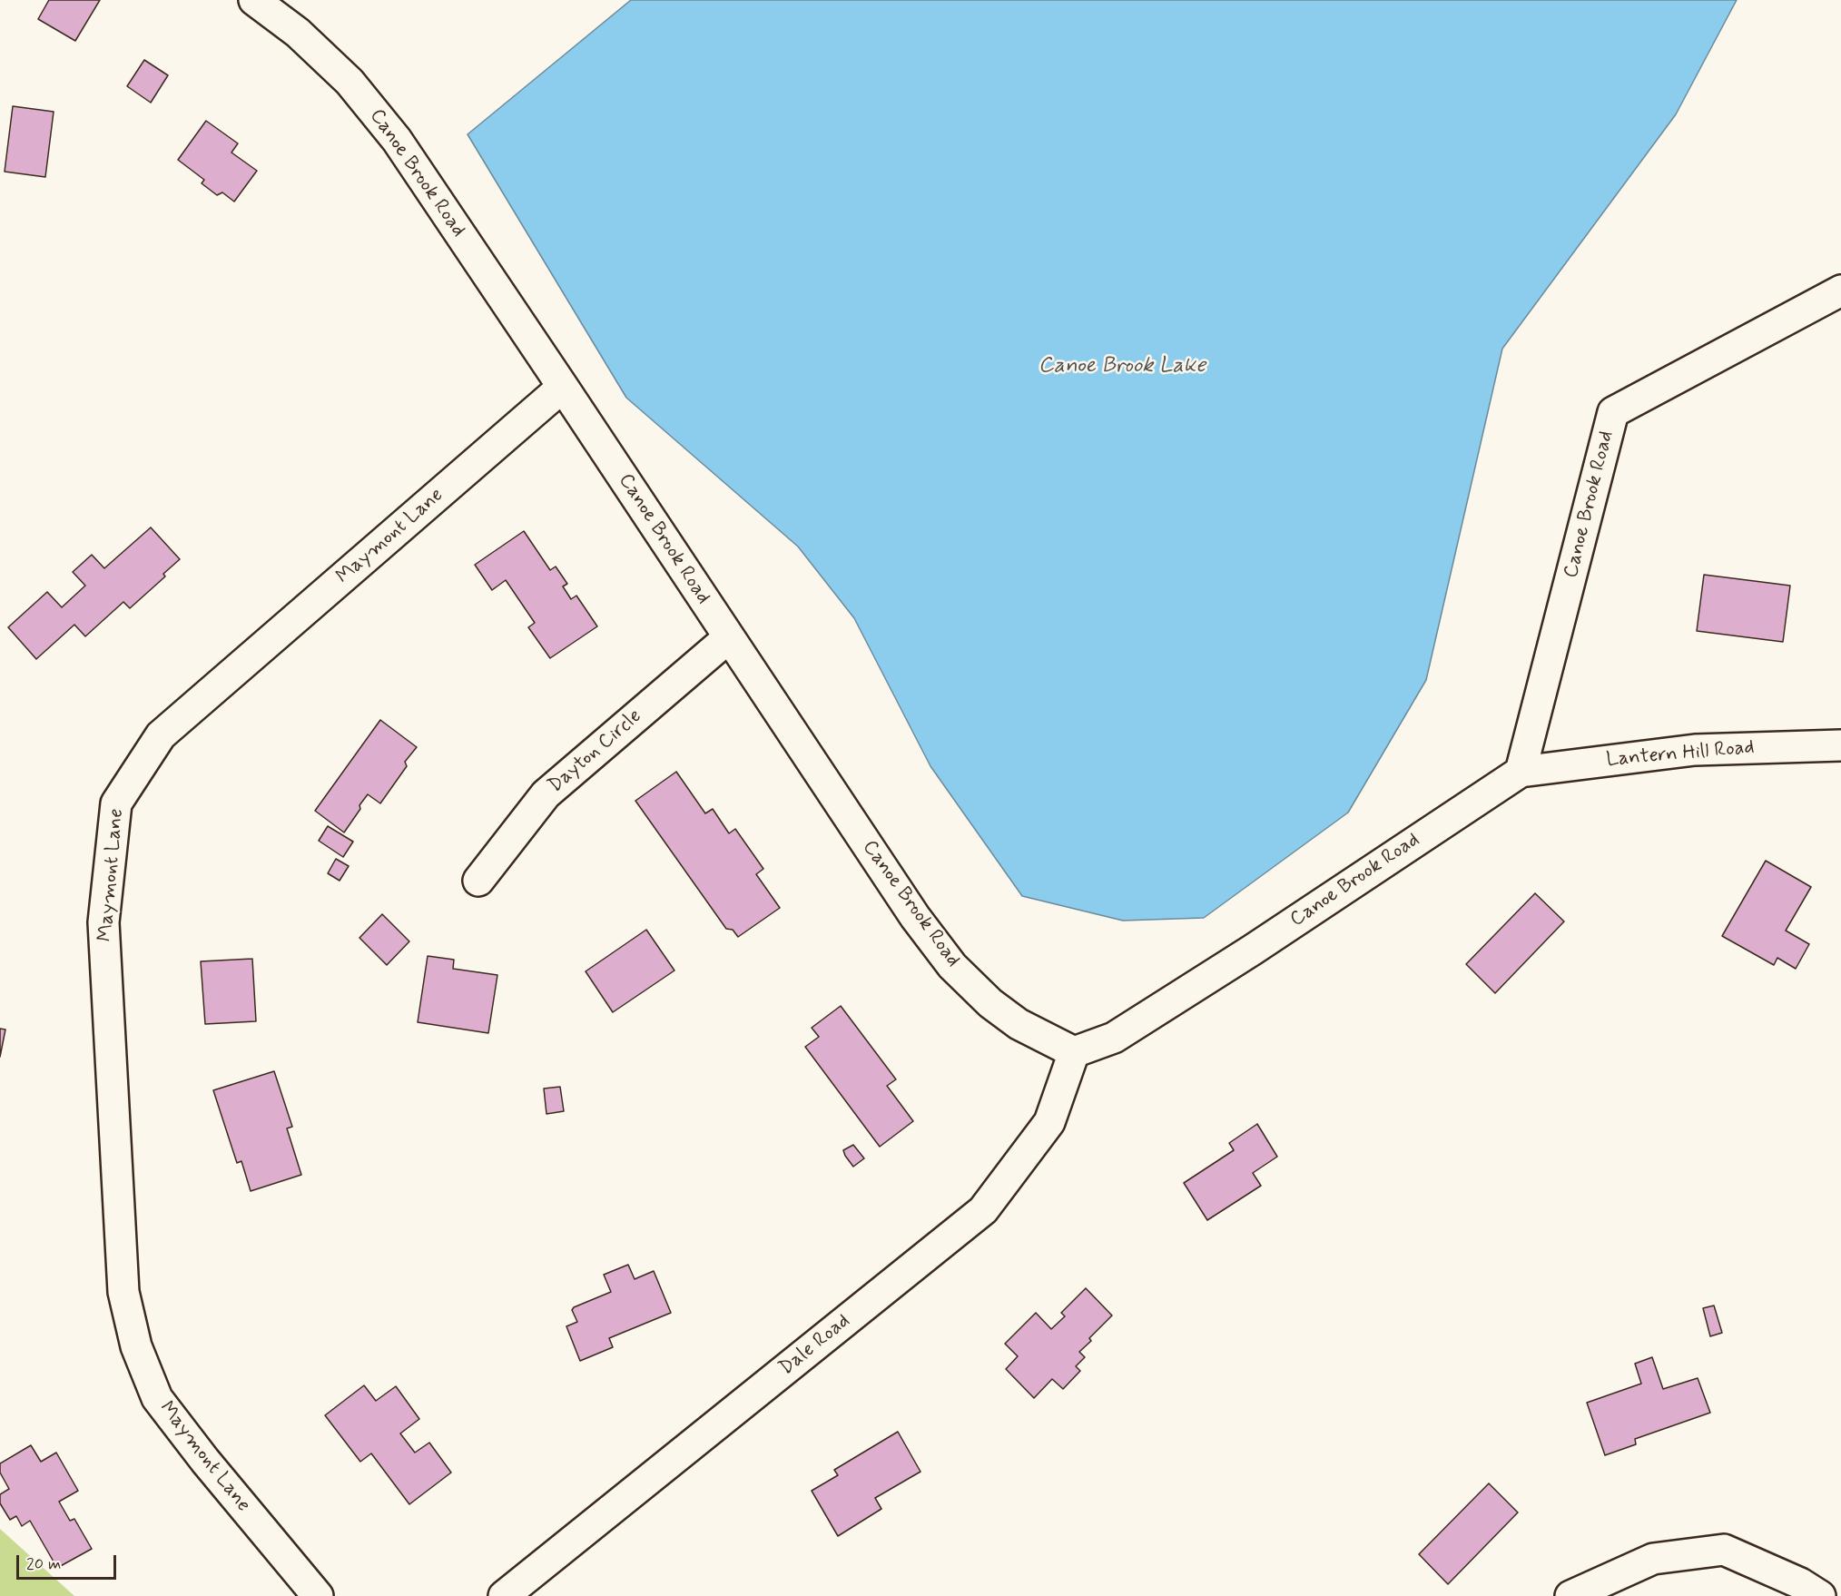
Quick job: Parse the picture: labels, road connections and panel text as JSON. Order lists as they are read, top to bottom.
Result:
{
  "streets": {
    "street": [
      "Canoe Brook Road",
      "Maymont Lane",
      "Dayton Circle",
      "Lantern Hill Road",
      "Dale Road"
    ]
  },
  "crossings": [
    ["Canoe Brook Road", "Maymont Lane"],
    ["Canoe Brook Road", "Dayton Circle"],
    ["Canoe Brook Road", "Lantern Hill Road"],
    ["Canoe Brook Road", "Dale Road"]
  ],
  "water": ["Canoe Brook Lake"],
  "scale_bar": "20 m"
}
